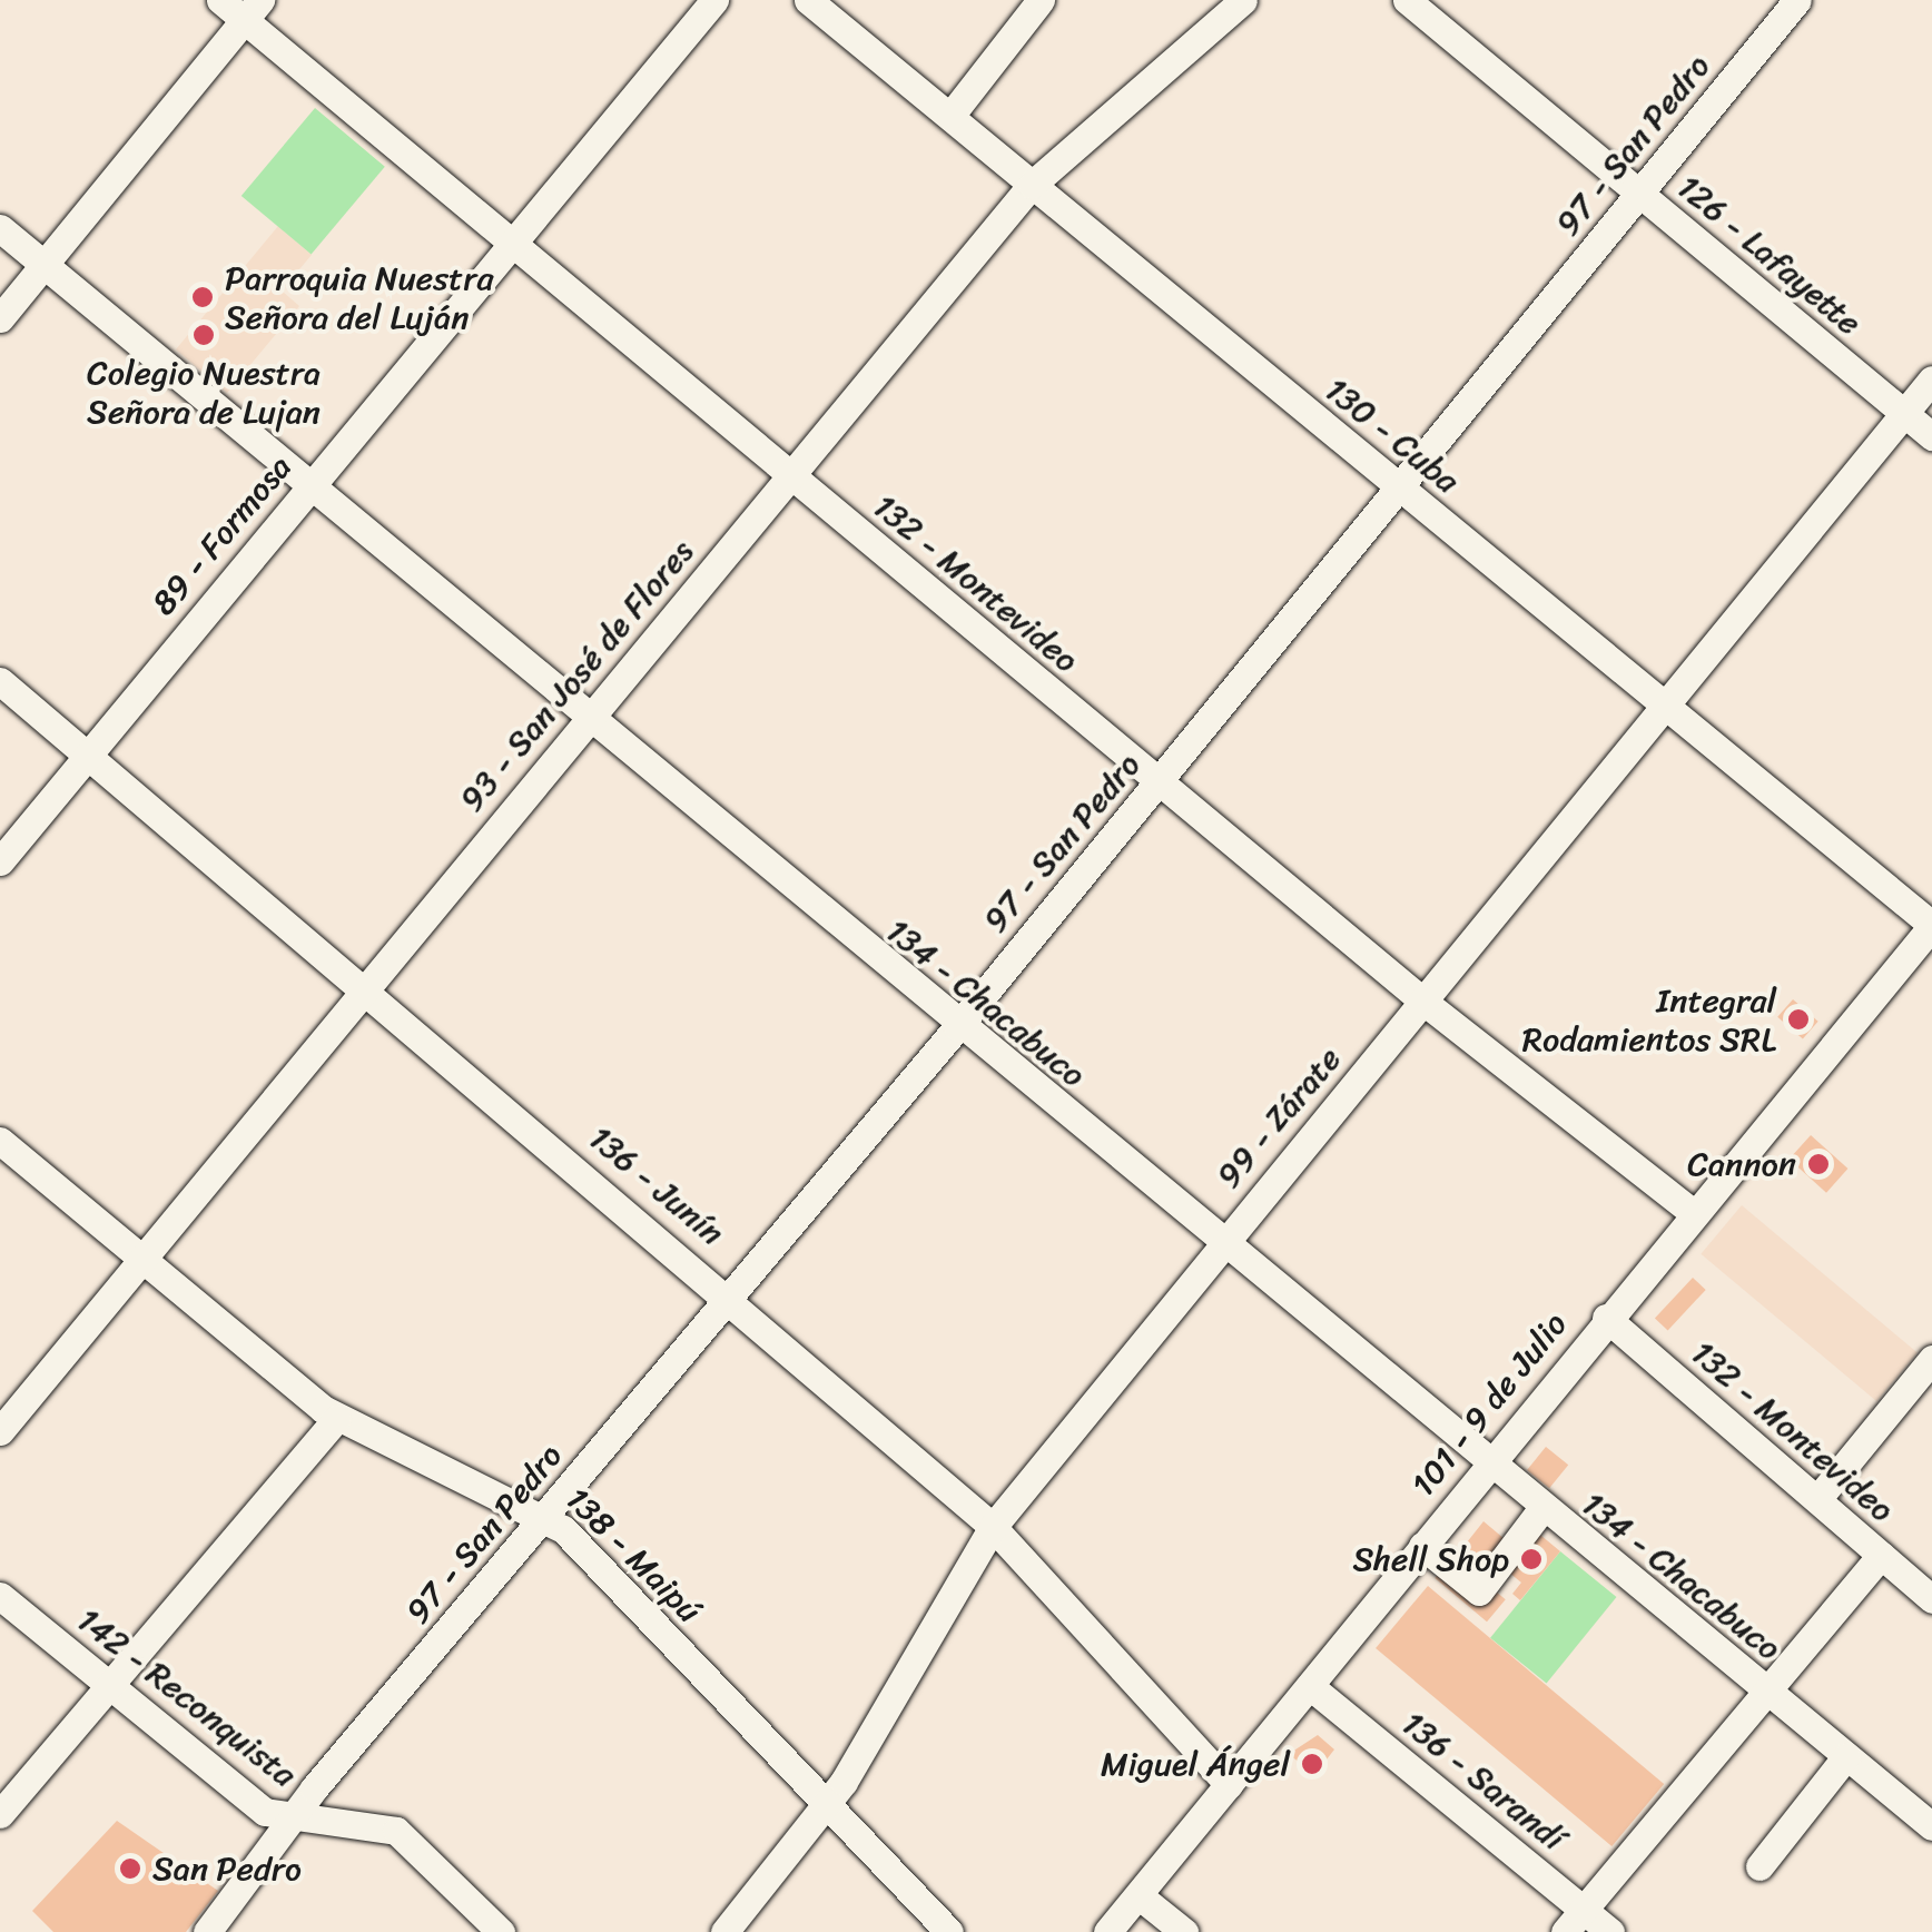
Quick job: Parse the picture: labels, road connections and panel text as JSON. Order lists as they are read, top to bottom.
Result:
{
  "streets": {
    "street": [
      "97 - San Pedro",
      "126 - Lafayette",
      "130 - Cuba",
      "89 - Formosa",
      "132 - Montevideo",
      "93 - San José de Flores",
      "134 - Chacabuco",
      "99 - Zárate",
      "136 - Junín",
      "101 - 9 de Julio",
      "138 - Maipú",
      "142 - Reconquista",
      "136 - Sarandí"
    ]
  },
  "crossings": [
    ["97 - San Pedro", "126 - Lafayette"],
    ["97 - San Pedro", "130 - Cuba"],
    ["97 - San Pedro", "132 - Montevideo"],
    ["97 - San Pedro", "134 - Chacabuco"],
    ["97 - San Pedro", "136 - Junín"],
    ["97 - San Pedro", "138 - Maipú"],
    ["97 - San Pedro", "142 - Reconquista"],
    ["126 - Lafayette", "99 - Zárate"],
    ["130 - Cuba", "93 - San José de Flores"],
    ["130 - Cuba", "99 - Zárate"],
    ["130 - Cuba", "101 - 9 de Julio"],
    ["89 - Formosa", "132 - Montevideo"],
    ["89 - Formosa", "134 - Chacabuco"],
    ["89 - Formosa", "136 - Junín"],
    ["132 - Montevideo", "93 - San José de Flores"],
    ["132 - Montevideo", "99 - Zárate"],
    ["132 - Montevideo", "101 - 9 de Julio"],
    ["93 - San José de Flores", "134 - Chacabuco"],
    ["93 - San José de Flores", "136 - Junín"],
    ["93 - San José de Flores", "138 - Maipú"],
    ["134 - Chacabuco", "99 - Zárate"],
    ["134 - Chacabuco", "101 - 9 de Julio"],
    ["99 - Zárate", "136 - Junín"],
    ["99 - Zárate", "138 - Maipú"],
    ["136 - Junín", "101 - 9 de Julio"],
    ["101 - 9 de Julio", "136 - Sarandí"]
  ],
  "places": [
    "Parroquia Nuestra Señora del Luján",
    "Colegio Nuestra Señora de Lujan",
    "Integral Rodamientos SRL",
    "Cannon",
    "Shell Shop",
    "Miguel Ángel",
    "San Pedro"
  ]
}
